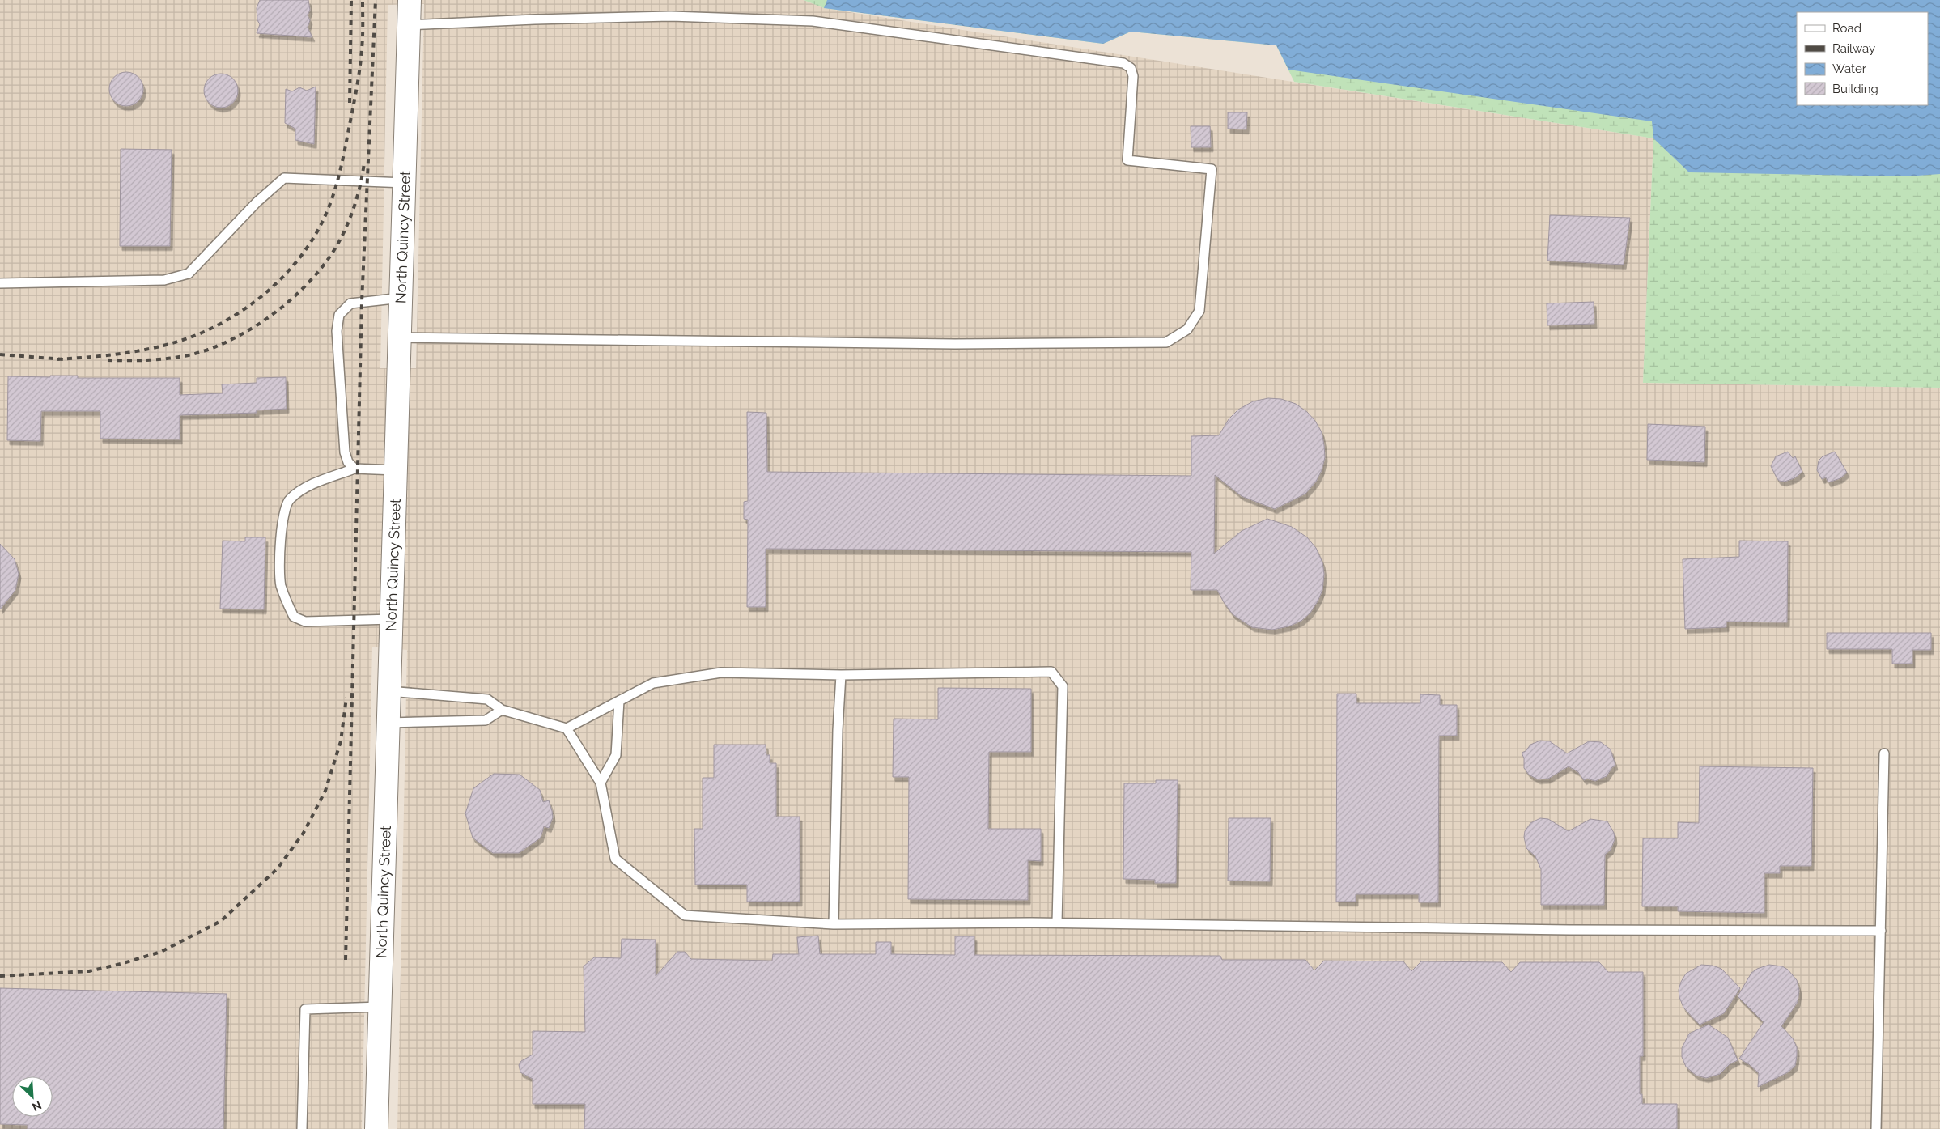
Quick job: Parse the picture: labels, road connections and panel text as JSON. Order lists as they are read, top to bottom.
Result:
{
  "streets": {
    "street": ["North Quincy Street"]
  },
  "legend": [
    "Road",
    "Railway",
    "Water",
    "Building"
  ],
  "north": "bottom right"
}
